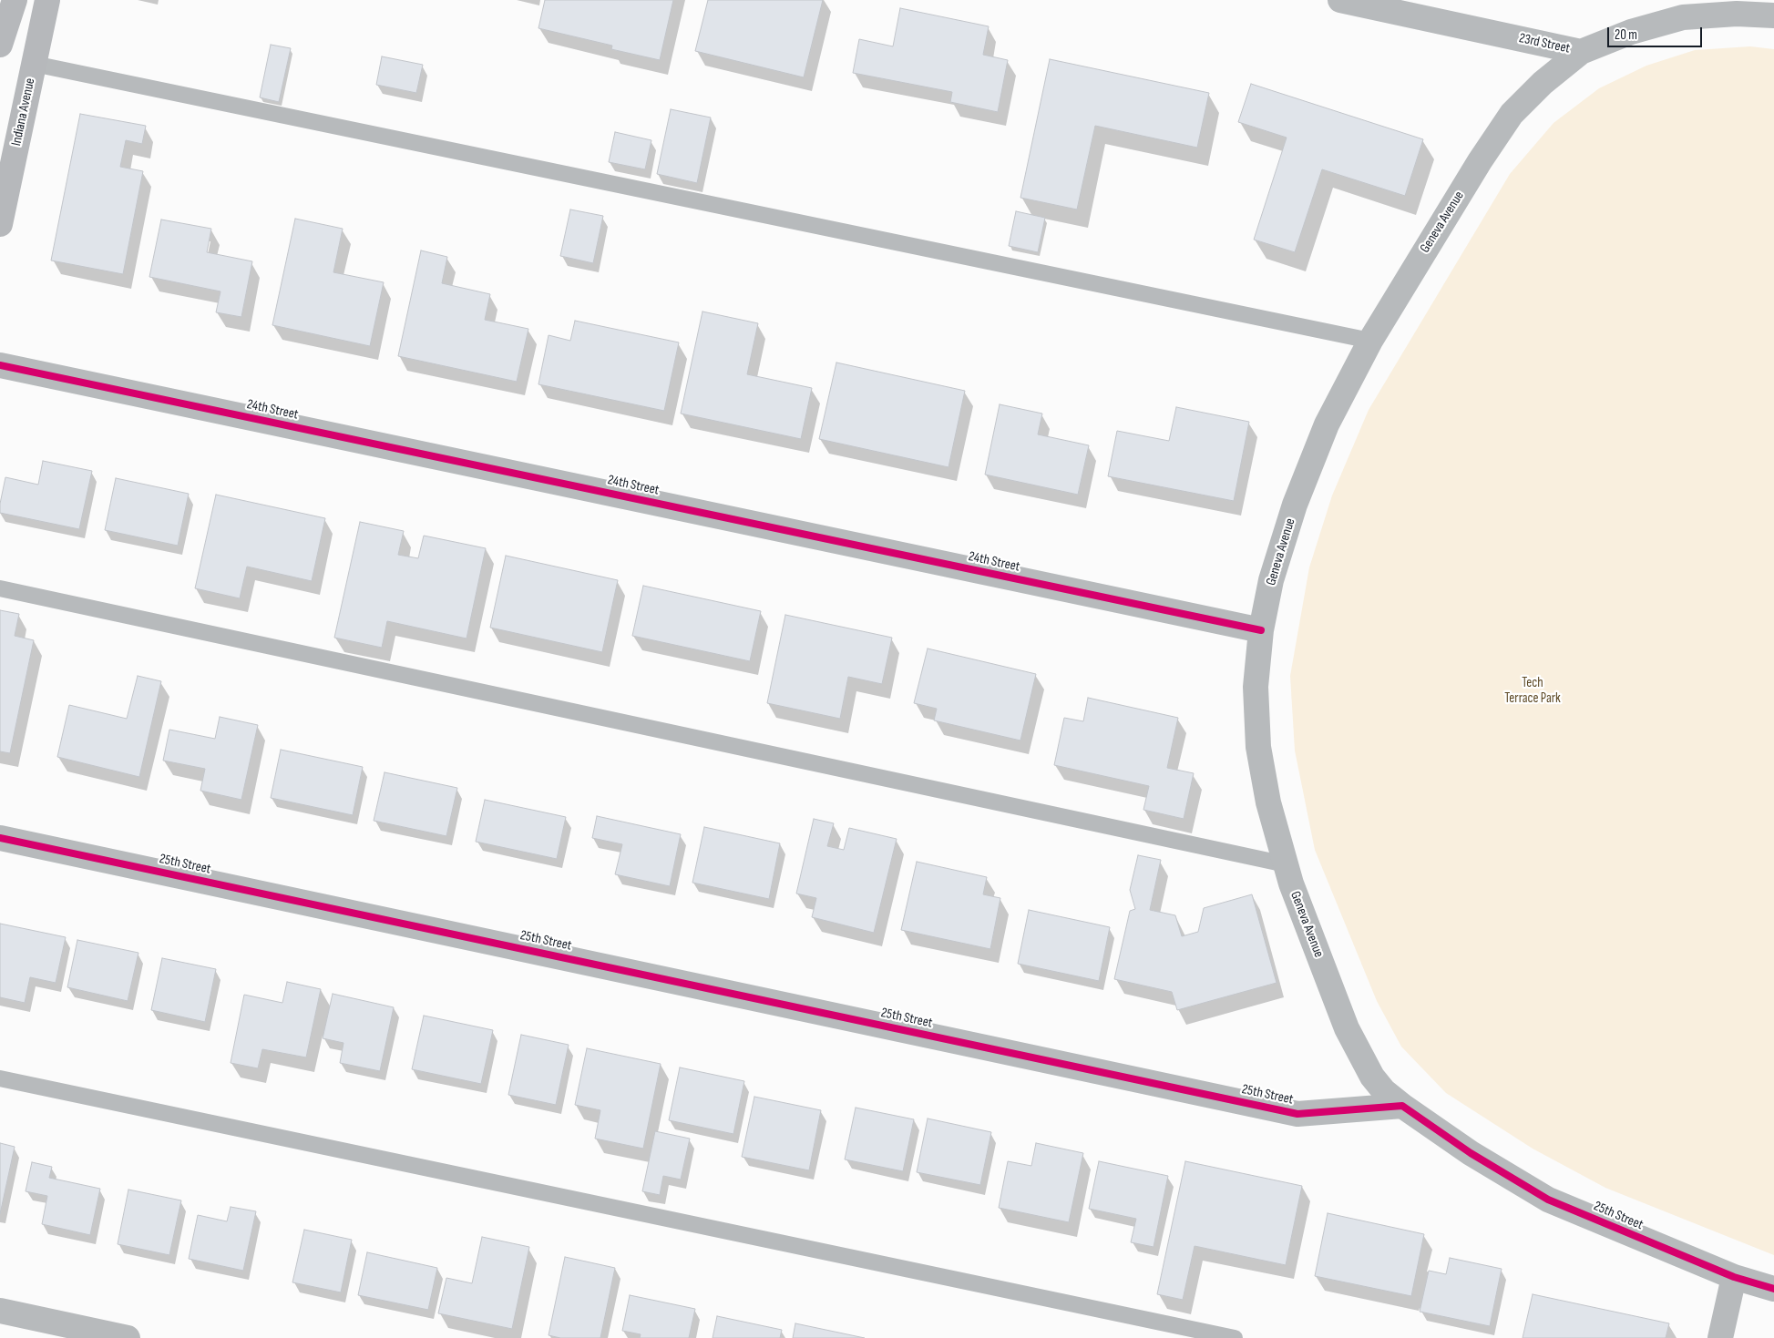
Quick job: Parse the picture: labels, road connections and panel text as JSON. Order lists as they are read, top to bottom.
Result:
{
  "streets": {
    "main road": ["Indiana Avenue"],
    "street": [
      "23rd Street",
      "Geneva Avenue",
      "24th Street",
      "25th Street"
    ]
  },
  "crossings": [
    ["23rd Street", "Geneva Avenue"],
    ["Geneva Avenue", "24th Street"],
    ["Geneva Avenue", "25th Street"]
  ],
  "parks": ["Tech Terrace Park"],
  "scale_bar": "20 m"
}
